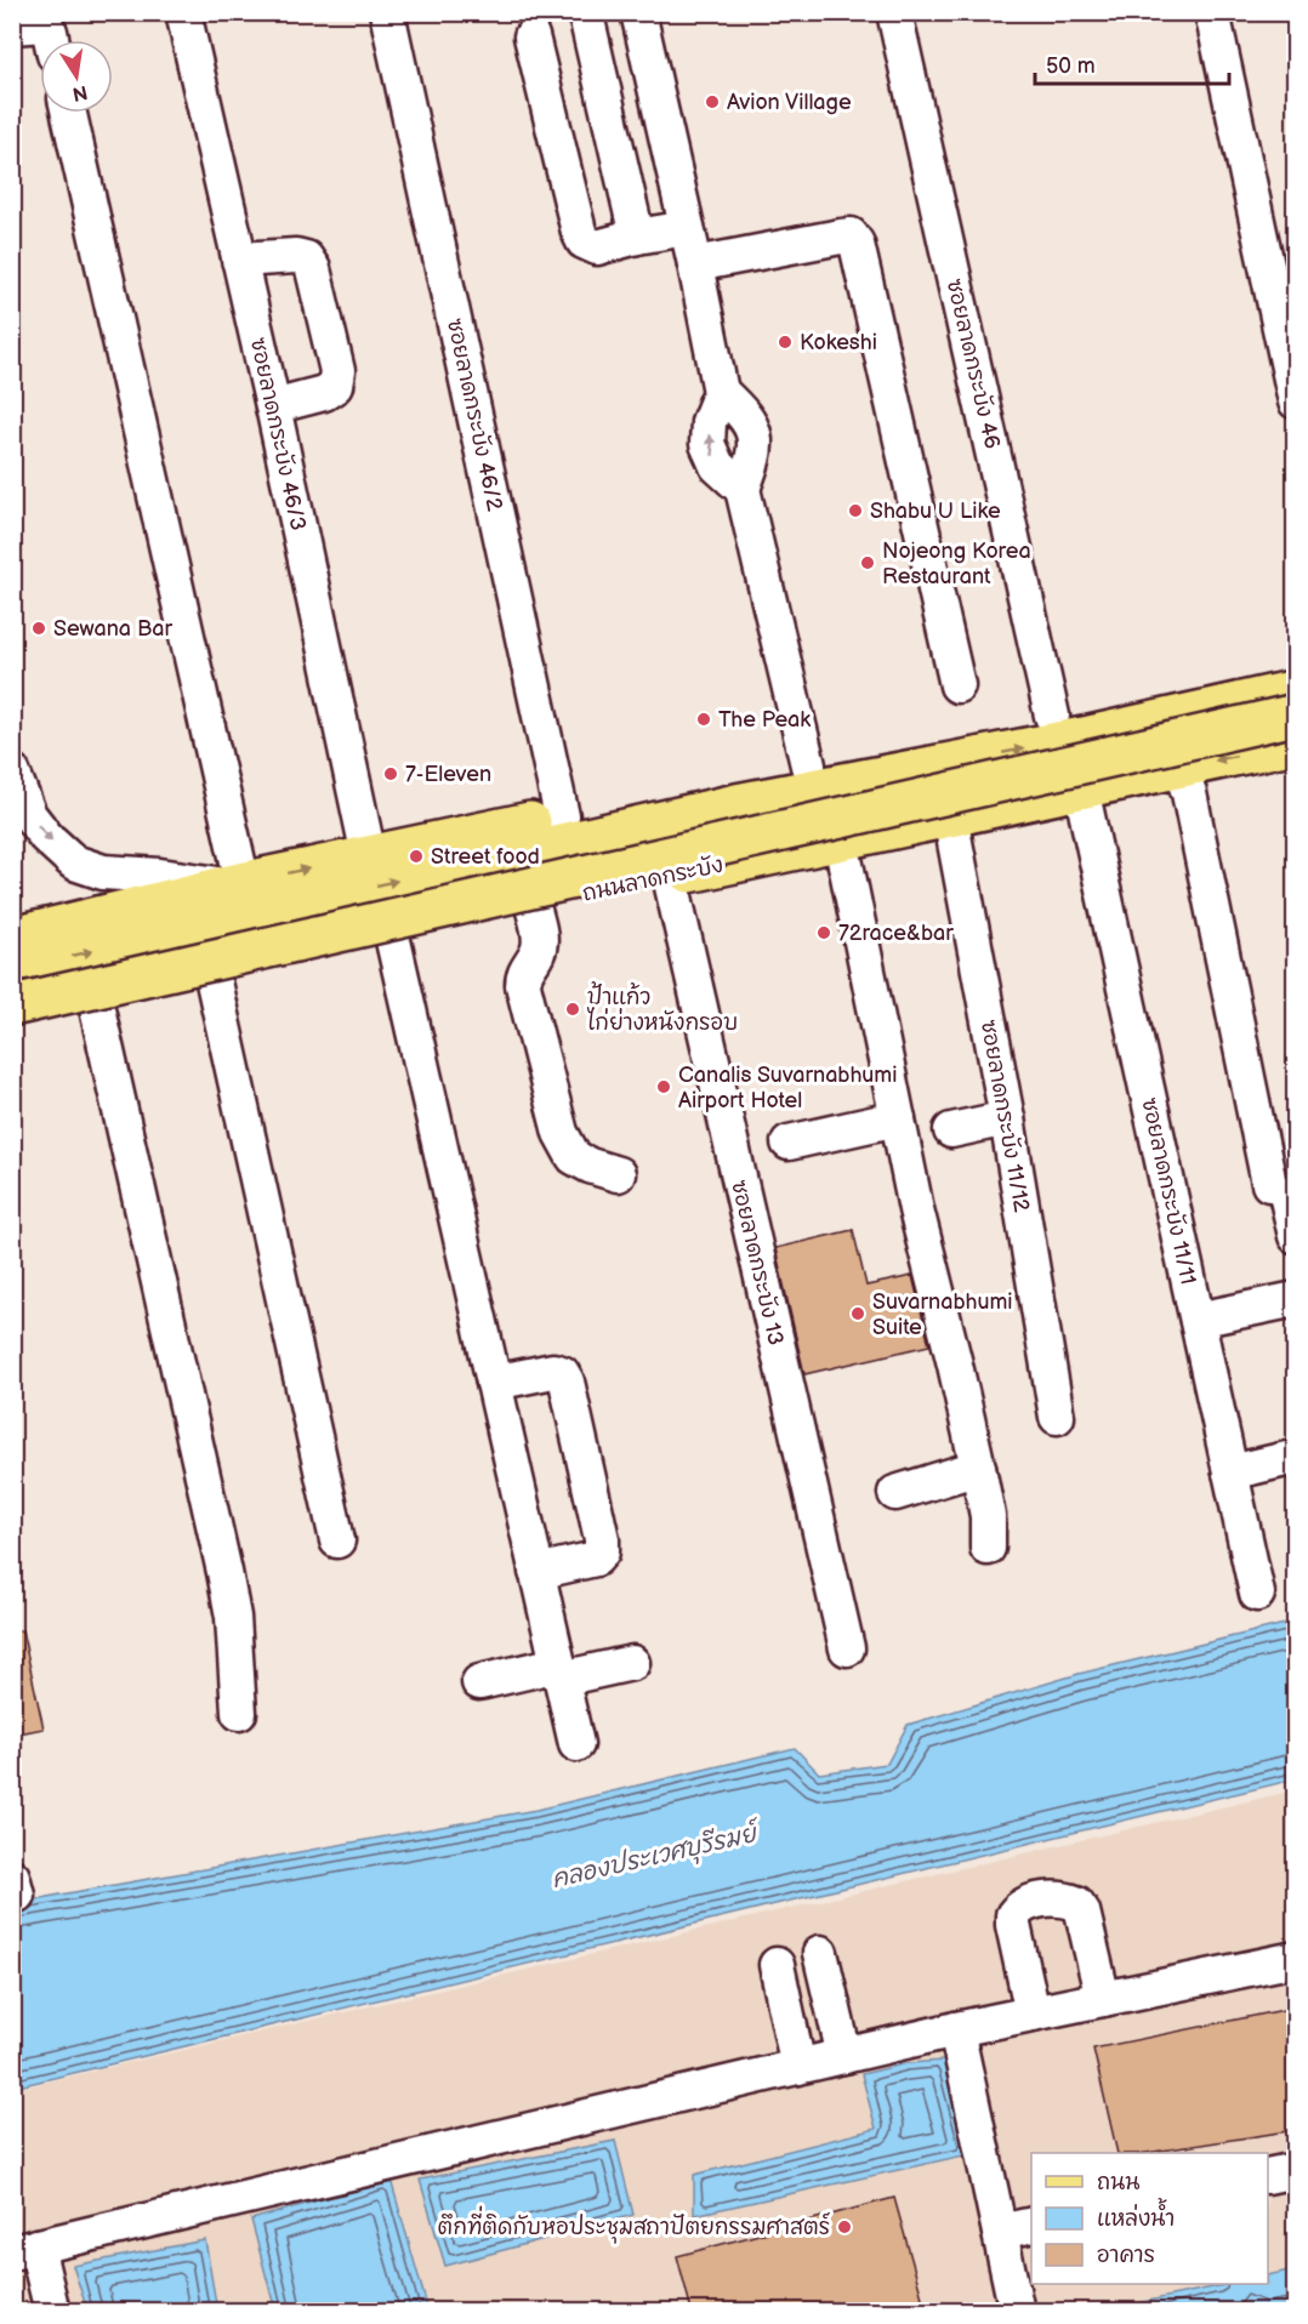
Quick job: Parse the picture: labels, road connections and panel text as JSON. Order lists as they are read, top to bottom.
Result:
{
  "streets": {
    "main road": ["ถนนลาดกระบัง"],
    "street": [
      "ซอยลาดกระบัง 46",
      "ซอยลาดกระบัง 46/2",
      "ซอยลาดกระบัง 46/3",
      "ซอยลาดกระบัง 11/12",
      "ซอยลาดกระบัง 11/11",
      "ซอยลาดกระบัง 13"
    ]
  },
  "crossings": [
    ["ถนนลาดกระบัง", "ซอยลาดกระบัง 11/12"],
    ["ถนนลาดกระบัง", "ซอยลาดกระบัง 11/11"],
    ["ถนนลาดกระบัง", "ซอยลาดกระบัง 13"]
  ],
  "water": ["คลองประเวศบุรีรมย์"],
  "places": [
    "Avion Village",
    "Kokeshi",
    "Shabu U Like",
    "Nojeong Korea Restaurant",
    "Sewana Bar",
    "The Peak",
    "7-Eleven",
    "Street food",
    "72race&bar",
    "ป้าแก้ว ไก่ย่างหนังกรอบ",
    "Canalis Suvarnabhumi Airport Hotel",
    "Suvarnabhumi Suite",
    "ตึกที่ติดกับหอประชุมสถาปัตยกรรมศาสตร์"
  ],
  "legend": ["ถนน", "แหล่งน้ำ", "อาคาร"],
  "scale_bar": "50 m",
  "north": "bottom"
}
